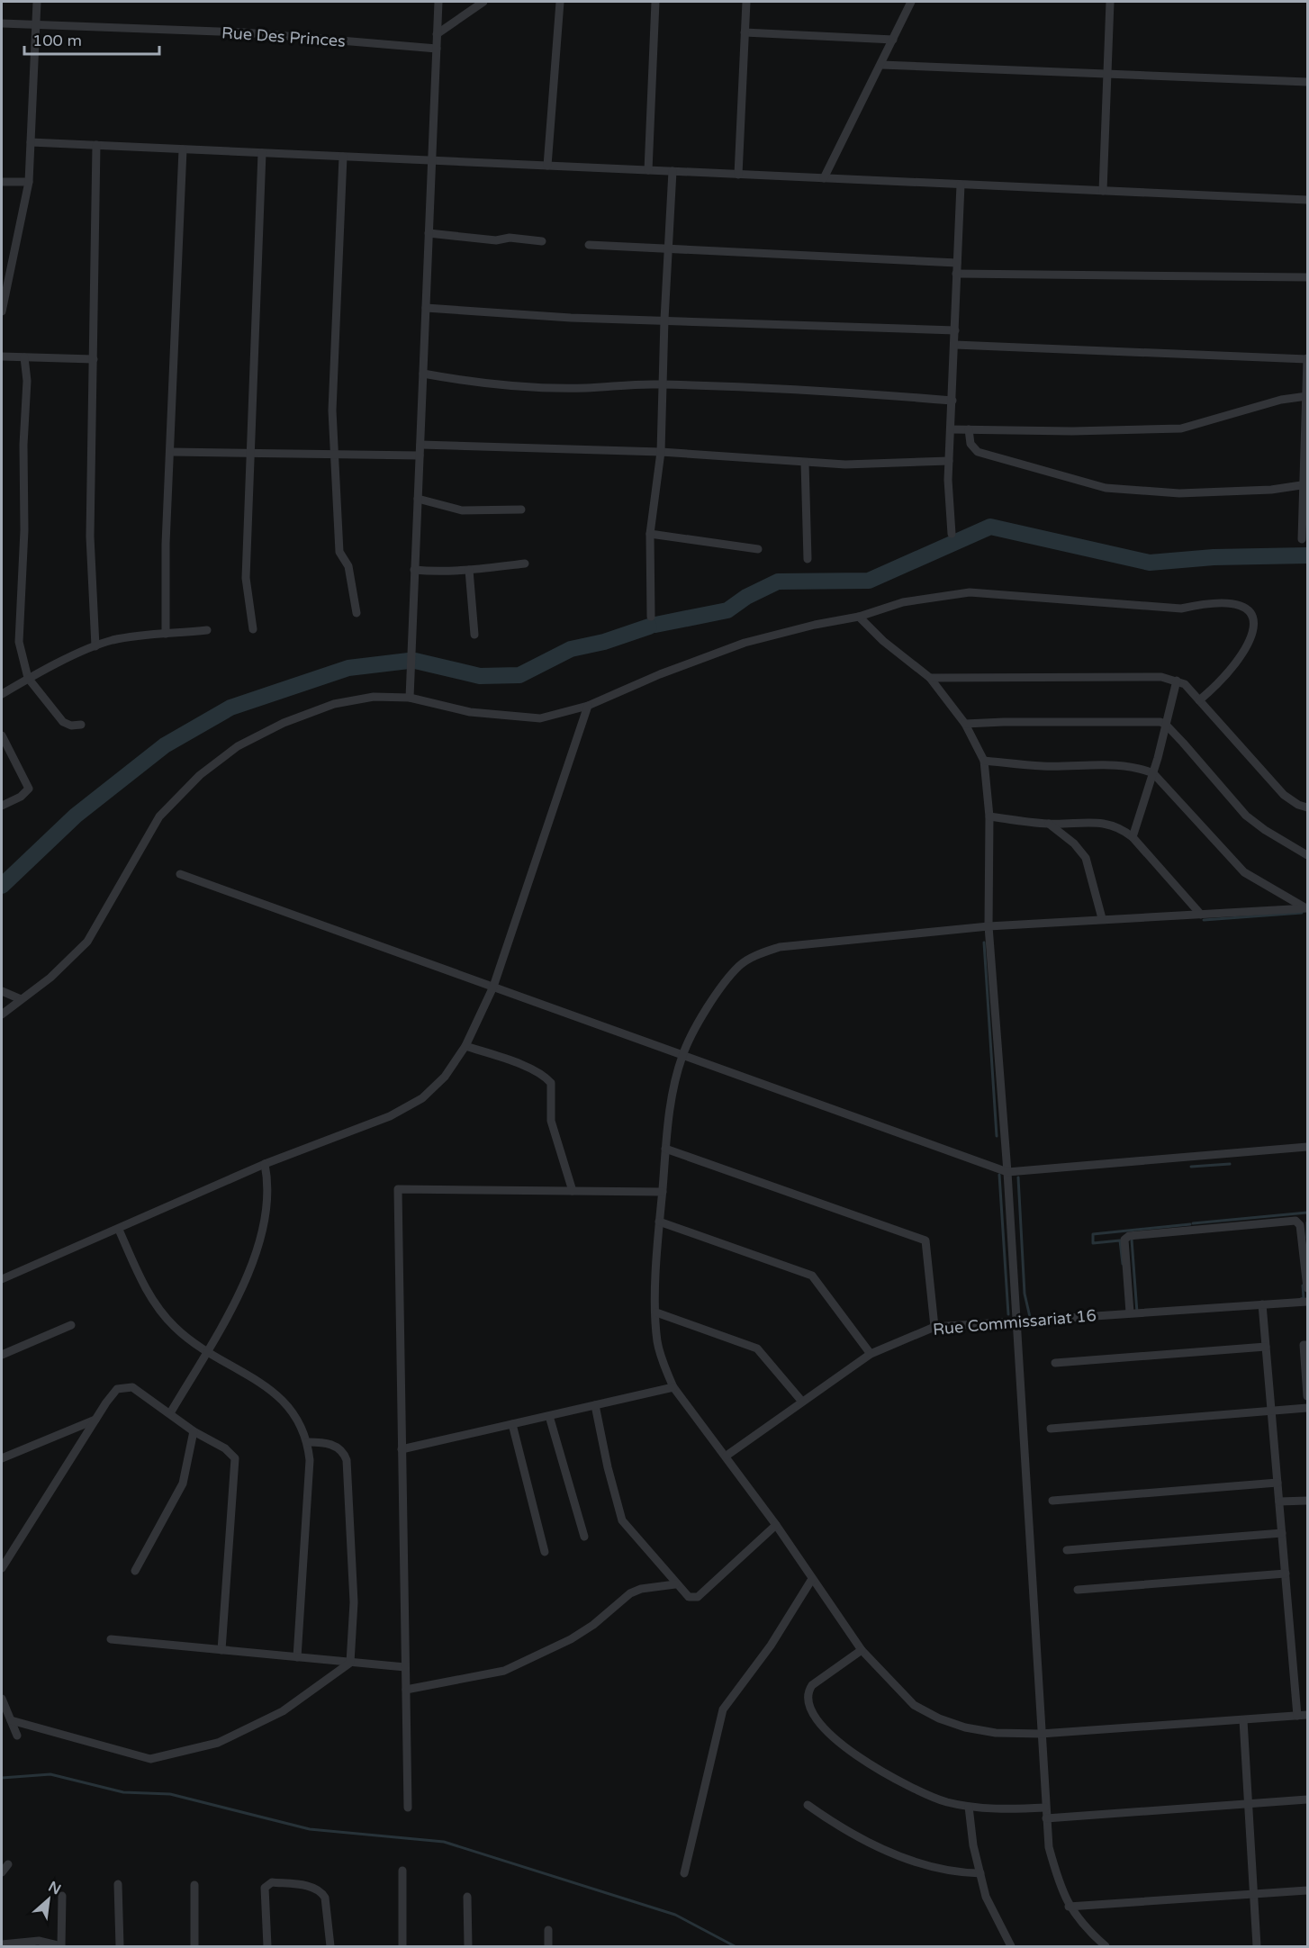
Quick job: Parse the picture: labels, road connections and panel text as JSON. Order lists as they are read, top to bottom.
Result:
{
  "streets": {
    "street": ["Rue Des Princes", "Rue Commissariat 16"]
  },
  "scale_bar": "100 m",
  "north": "top right"
}
